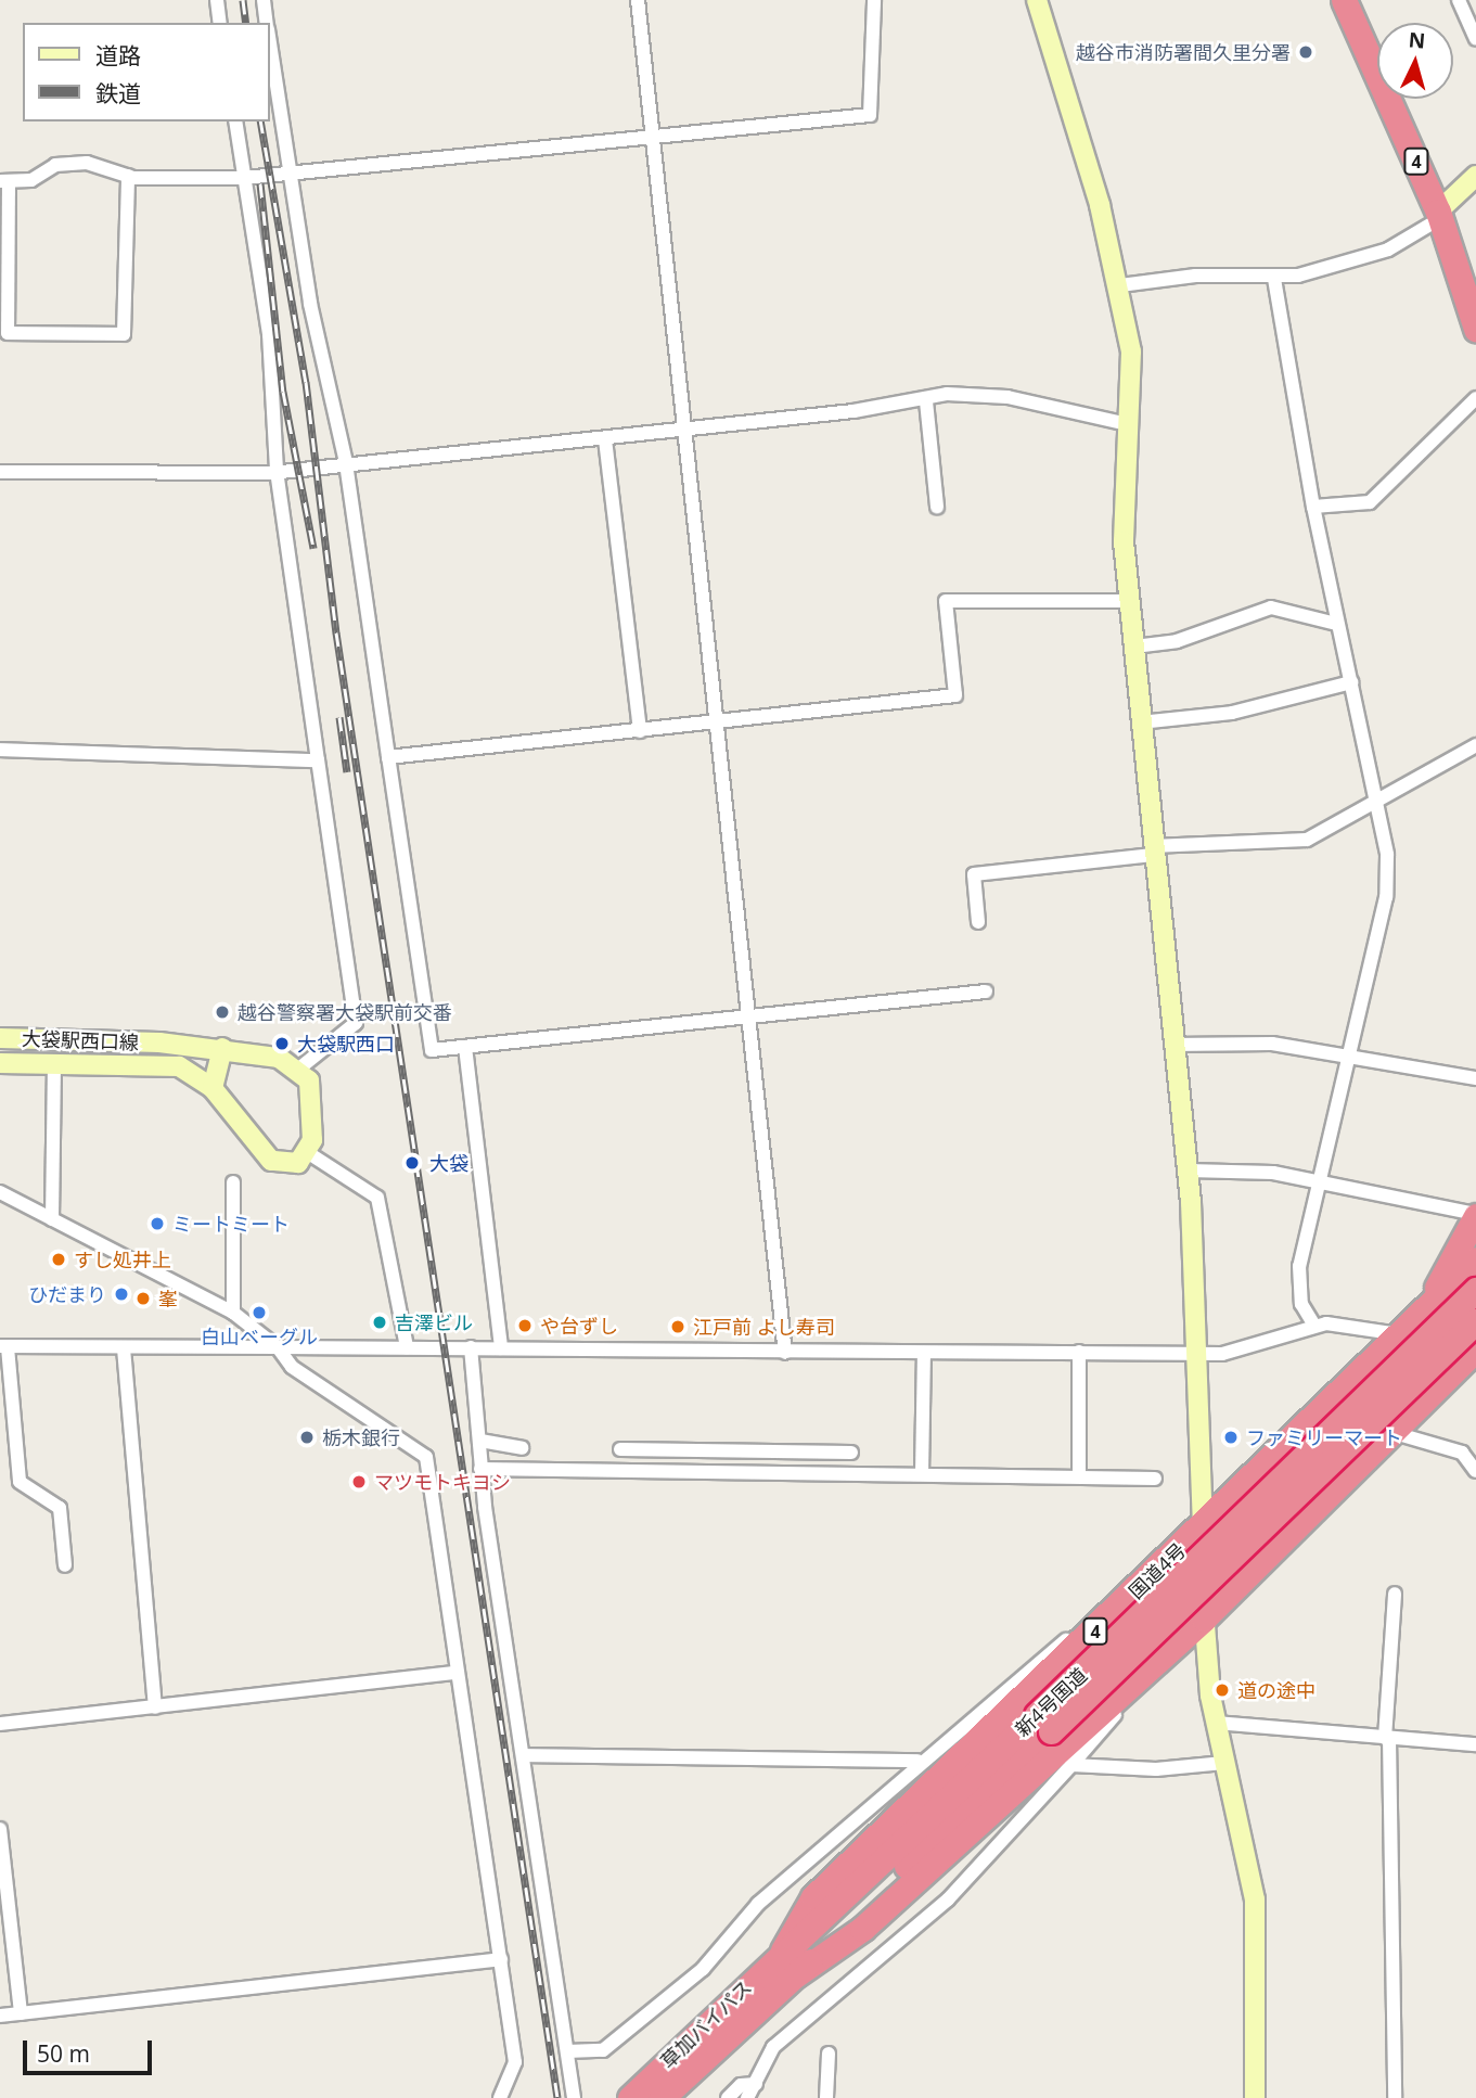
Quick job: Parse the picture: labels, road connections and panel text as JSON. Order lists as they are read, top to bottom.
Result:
{
  "streets": {
    "highway": [
      "4",
      "国道4号",
      "新4号国道",
      "草加バイパス"
    ],
    "street": ["大袋駅西口線"]
  },
  "crossings": [
    ["4", "国道4号"],
    ["4", "新4号国道"],
    ["4", "草加バイパス"],
    ["国道4号", "新4号国道"],
    ["国道4号", "草加バイパス"],
    ["新4号国道", "草加バイパス"]
  ],
  "places": [
    "越谷市消防署間久里分署",
    "越谷警察署大袋駅前交番",
    "大袋駅西口",
    "大袋",
    "ミートミート",
    "すし処井上",
    "ひだまり",
    "峯",
    "白山ベーグル",
    "吉澤ビル",
    "や台ずし",
    "江戸前 よし寿司",
    "栃木銀行",
    "ファミリーマート",
    "マツモトキヨシ",
    "道の途中"
  ],
  "legend": ["道路", "鉄道"],
  "scale_bar": "50 m",
  "north": "top"
}
